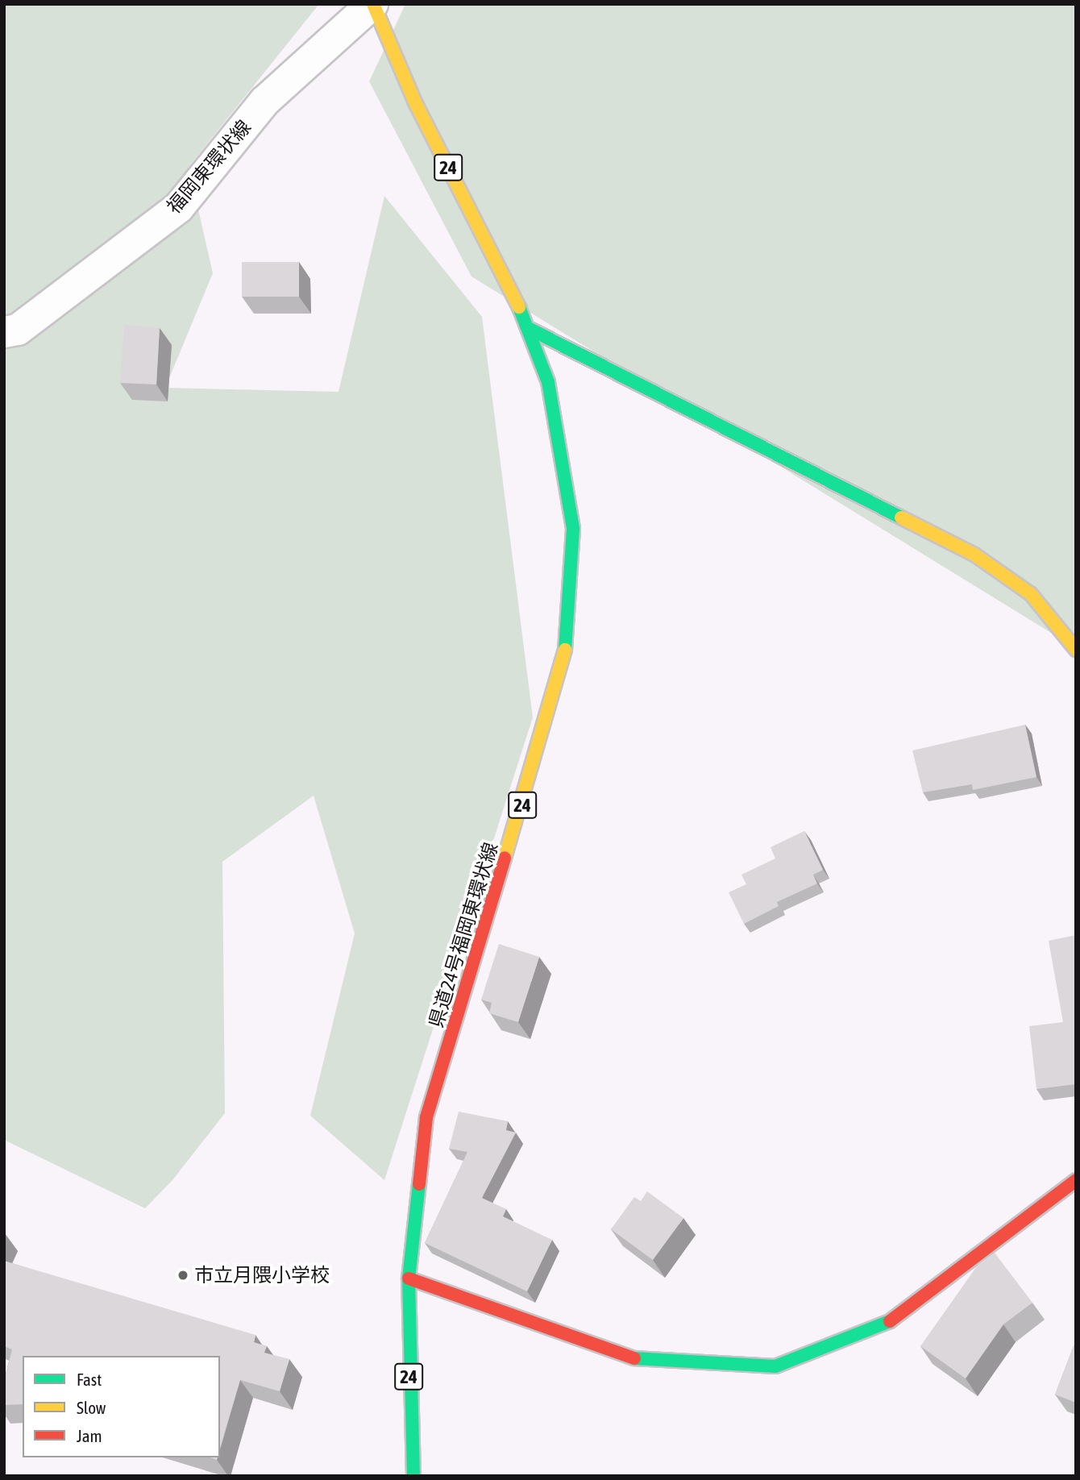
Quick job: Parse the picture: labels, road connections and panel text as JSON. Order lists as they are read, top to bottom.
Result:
{
  "streets": {
    "main road": ["24", "県道24号福岡東環状線"],
    "street": ["福岡東環状線"]
  },
  "crossings": [
    ["福岡東環状線", "県道24号福岡東環状線"],
    ["24", "県道24号福岡東環状線"]
  ],
  "places": ["市立月隈小学校"],
  "legend": ["Fast", "Slow", "Jam"]
}
